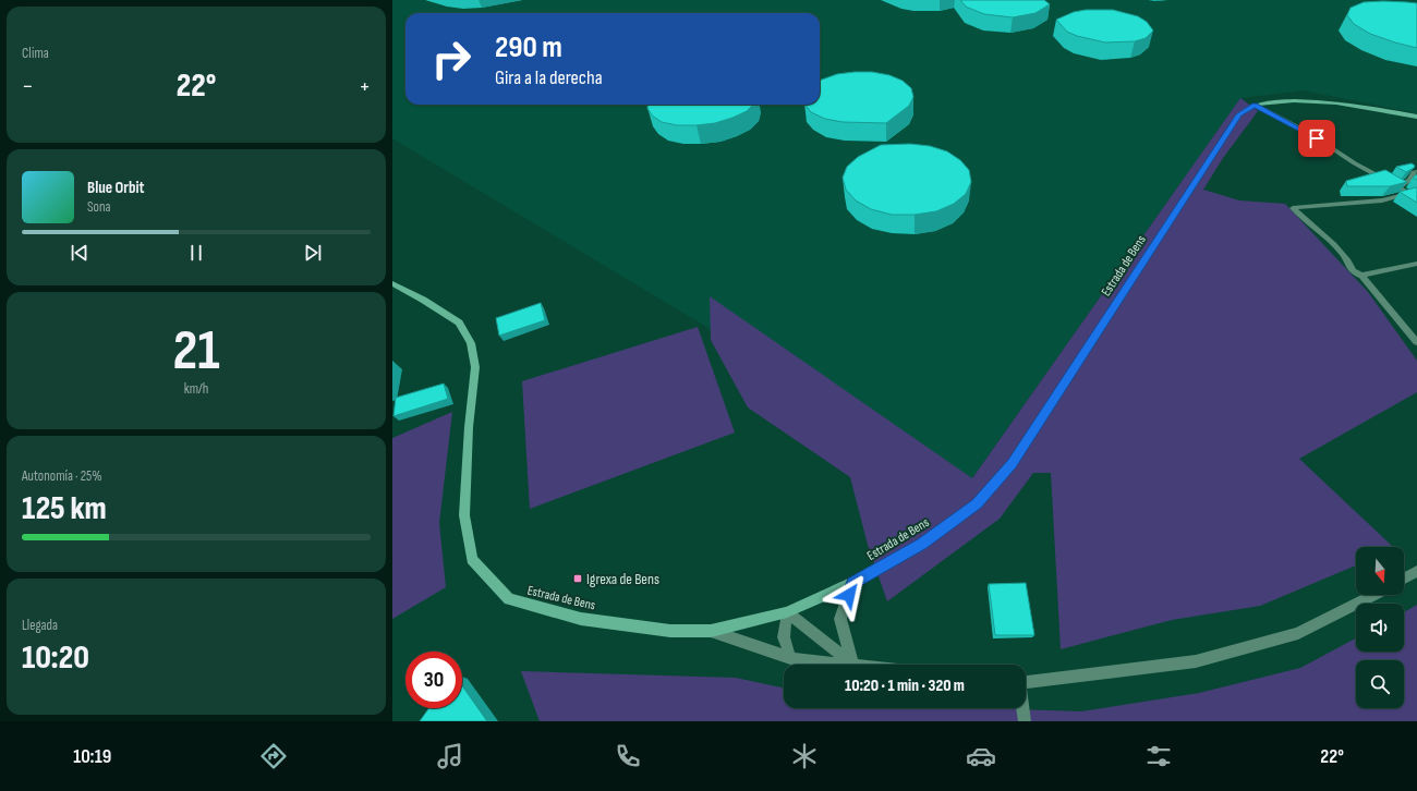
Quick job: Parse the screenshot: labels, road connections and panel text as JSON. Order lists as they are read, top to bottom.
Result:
{
  "streets": {
    "street": ["Estrada de Bens"]
  },
  "places": {
    "transit": ["Igrexa de Bens"]
  },
  "north": "bottom",
  "page": {
    "tile": [
      "Clima",
      ["21", "km/h"],
      ["Autonomía · 25%", "125 km"],
      ["Llegada", "10:20"]
    ],
    "turn": ["290 m", "Gira a la derecha"],
    "heat": ["−", "22°", "+"],
    "song": ["Blue Orbit", "Sona"],
    "limit": "30",
    "trip": "10:20 · 1 min · 320 m",
    "tabs": ["10:19", "22°"]
  }
}
